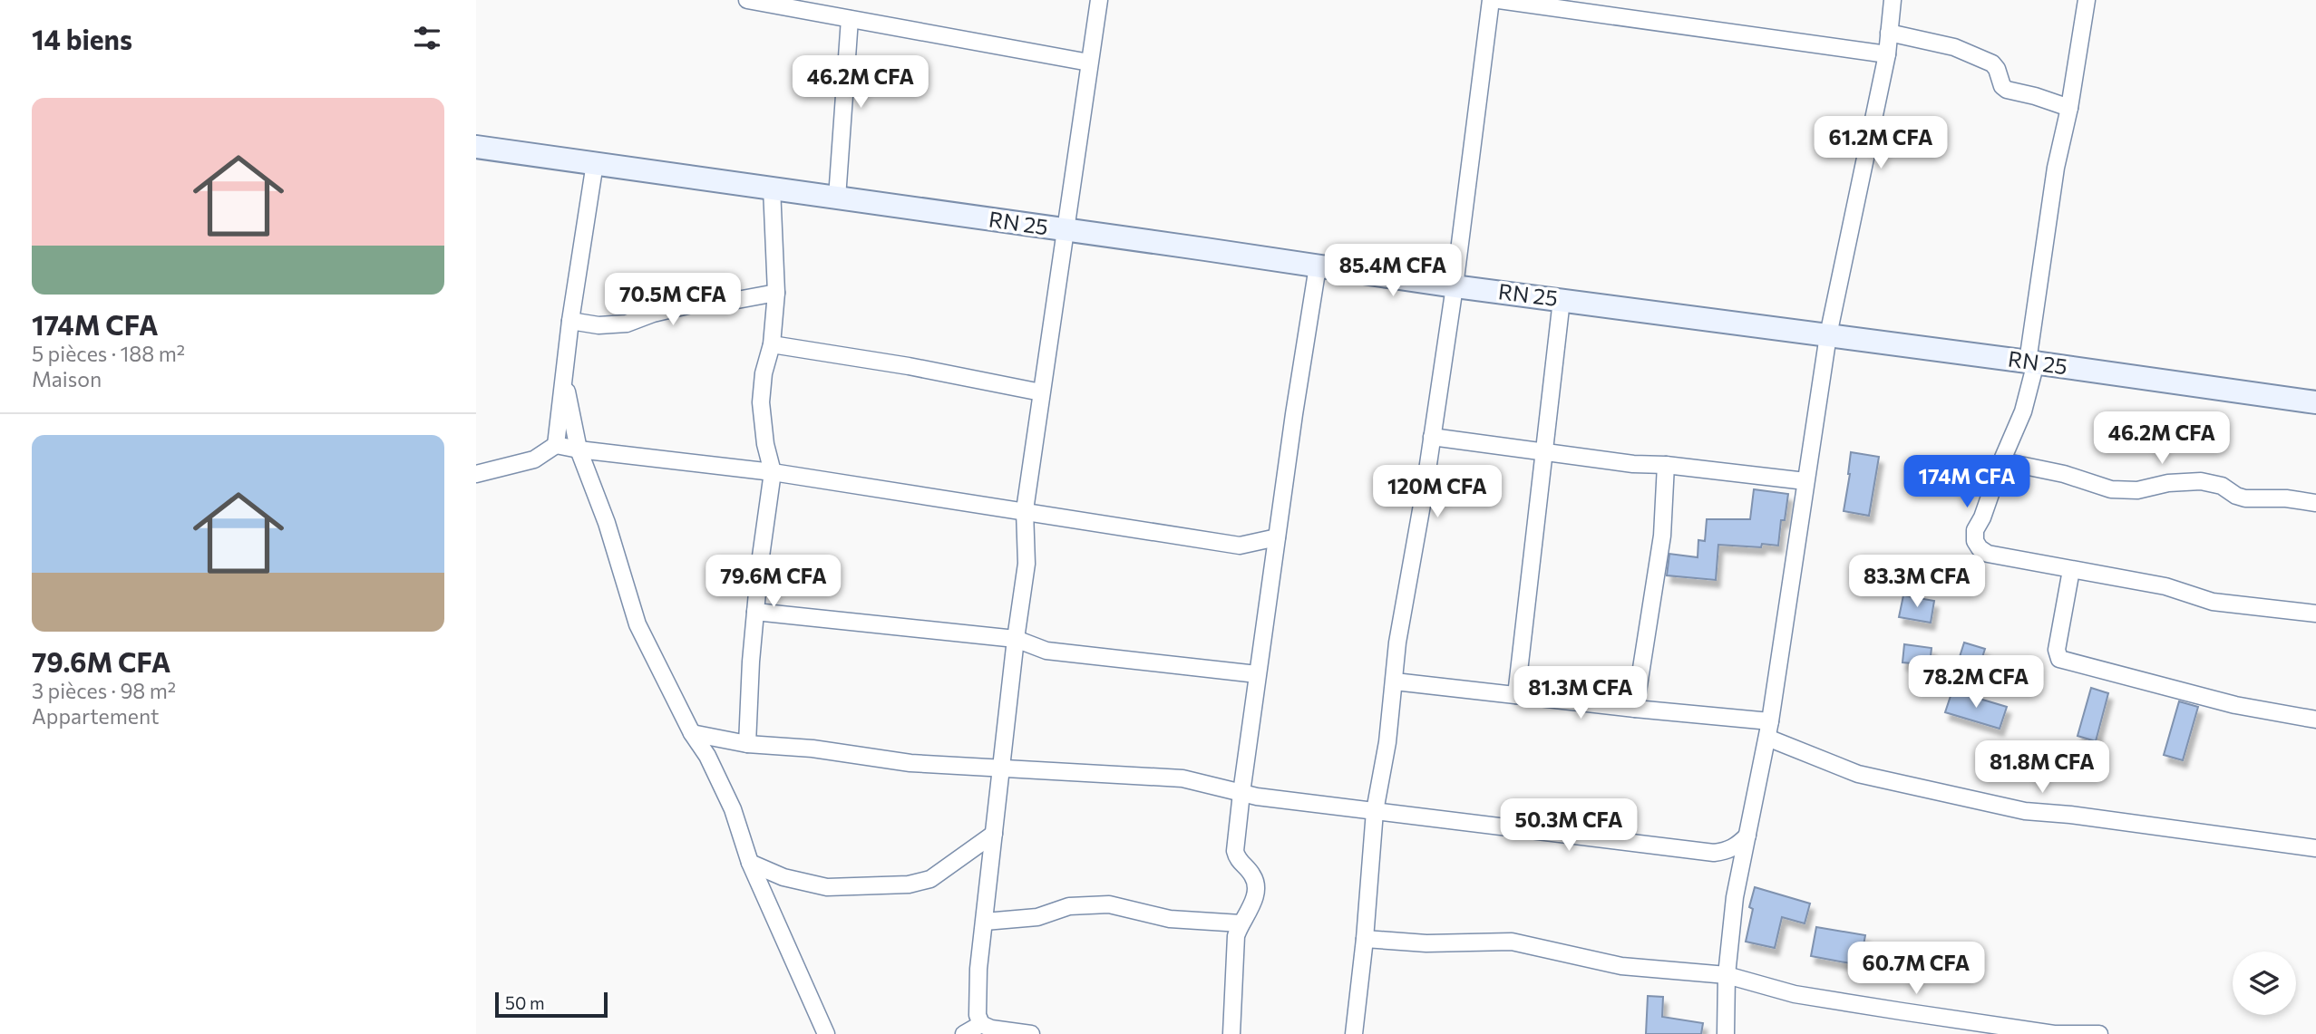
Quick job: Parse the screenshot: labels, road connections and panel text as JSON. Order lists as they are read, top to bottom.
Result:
{
  "streets": {
    "main road": ["RN 25"]
  },
  "scale_bar": "50 m",
  "page": {
    "heading": "14 biens",
    "price": [
      "46.2M CFA",
      "61.2M CFA",
      "85.4M CFA",
      "70.5M CFA",
      "46.2M CFA",
      "174M CFA",
      "120M CFA",
      "79.6M CFA",
      "83.3M CFA",
      "78.2M CFA",
      "81.3M CFA",
      "81.8M CFA",
      "50.3M CFA",
      "60.7M CFA"
    ],
    "list": [
      {
        "name": "174M CFA",
        "note": "5 pièces · 188 m² · Maison"
      },
      {
        "name": "79.6M CFA",
        "note": "3 pièces · 98 m² · Appartement"
      }
    ],
    "scale": "50 m"
  }
}
